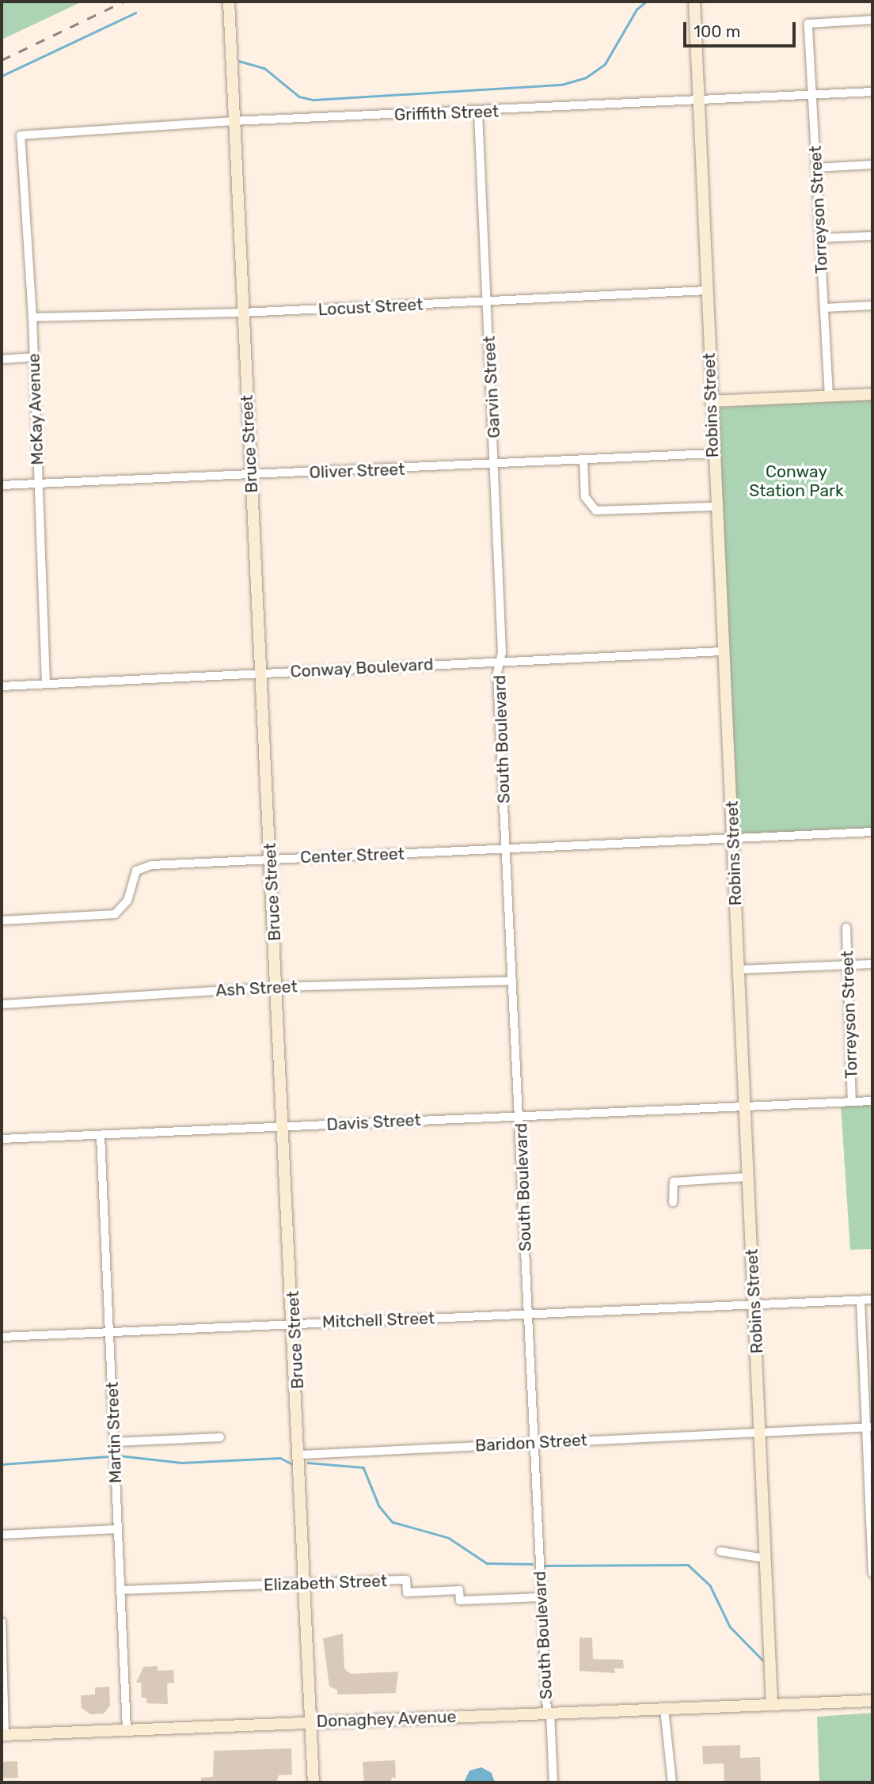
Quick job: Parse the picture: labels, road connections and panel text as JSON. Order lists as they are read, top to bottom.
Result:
{
  "streets": {
    "street": [
      "Griffith Street",
      "Torreyson Street",
      "Locust Street",
      "Garvin Street",
      "Robins Street",
      "McKay Avenue",
      "Bruce Street",
      "Oliver Street",
      "Conway Boulevard",
      "South Boulevard",
      "Center Street",
      "Ash Street",
      "Davis Street",
      "Mitchell Street",
      "Martin Street",
      "Baridon Street",
      "Elizabeth Street",
      "Donaghey Avenue"
    ]
  },
  "crossings": [
    ["Griffith Street", "Torreyson Street"],
    ["Griffith Street", "Garvin Street"],
    ["Griffith Street", "Robins Street"],
    ["Griffith Street", "McKay Avenue"],
    ["Griffith Street", "Bruce Street"],
    ["Torreyson Street", "Davis Street"],
    ["Locust Street", "Garvin Street"],
    ["Locust Street", "Robins Street"],
    ["Locust Street", "McKay Avenue"],
    ["Locust Street", "Bruce Street"],
    ["Garvin Street", "Oliver Street"],
    ["Garvin Street", "Conway Boulevard"],
    ["Garvin Street", "South Boulevard"],
    ["Robins Street", "Oliver Street"],
    ["Robins Street", "Conway Boulevard"],
    ["Robins Street", "Center Street"],
    ["Robins Street", "Davis Street"],
    ["Robins Street", "Mitchell Street"],
    ["Robins Street", "Baridon Street"],
    ["Robins Street", "Donaghey Avenue"],
    ["McKay Avenue", "Oliver Street"],
    ["McKay Avenue", "Conway Boulevard"],
    ["Bruce Street", "Oliver Street"],
    ["Bruce Street", "Conway Boulevard"],
    ["Bruce Street", "Center Street"],
    ["Bruce Street", "Ash Street"],
    ["Bruce Street", "Davis Street"],
    ["Bruce Street", "Mitchell Street"],
    ["Bruce Street", "Baridon Street"],
    ["Bruce Street", "Elizabeth Street"],
    ["Bruce Street", "Donaghey Avenue"],
    ["Conway Boulevard", "South Boulevard"],
    ["South Boulevard", "Center Street"],
    ["South Boulevard", "Ash Street"],
    ["South Boulevard", "Davis Street"],
    ["South Boulevard", "Mitchell Street"],
    ["South Boulevard", "Baridon Street"],
    ["South Boulevard", "Elizabeth Street"],
    ["South Boulevard", "Donaghey Avenue"],
    ["Davis Street", "Martin Street"],
    ["Mitchell Street", "Martin Street"],
    ["Martin Street", "Elizabeth Street"],
    ["Martin Street", "Donaghey Avenue"]
  ],
  "parks": ["Conway Station Park"],
  "scale_bar": "100 m"
}
